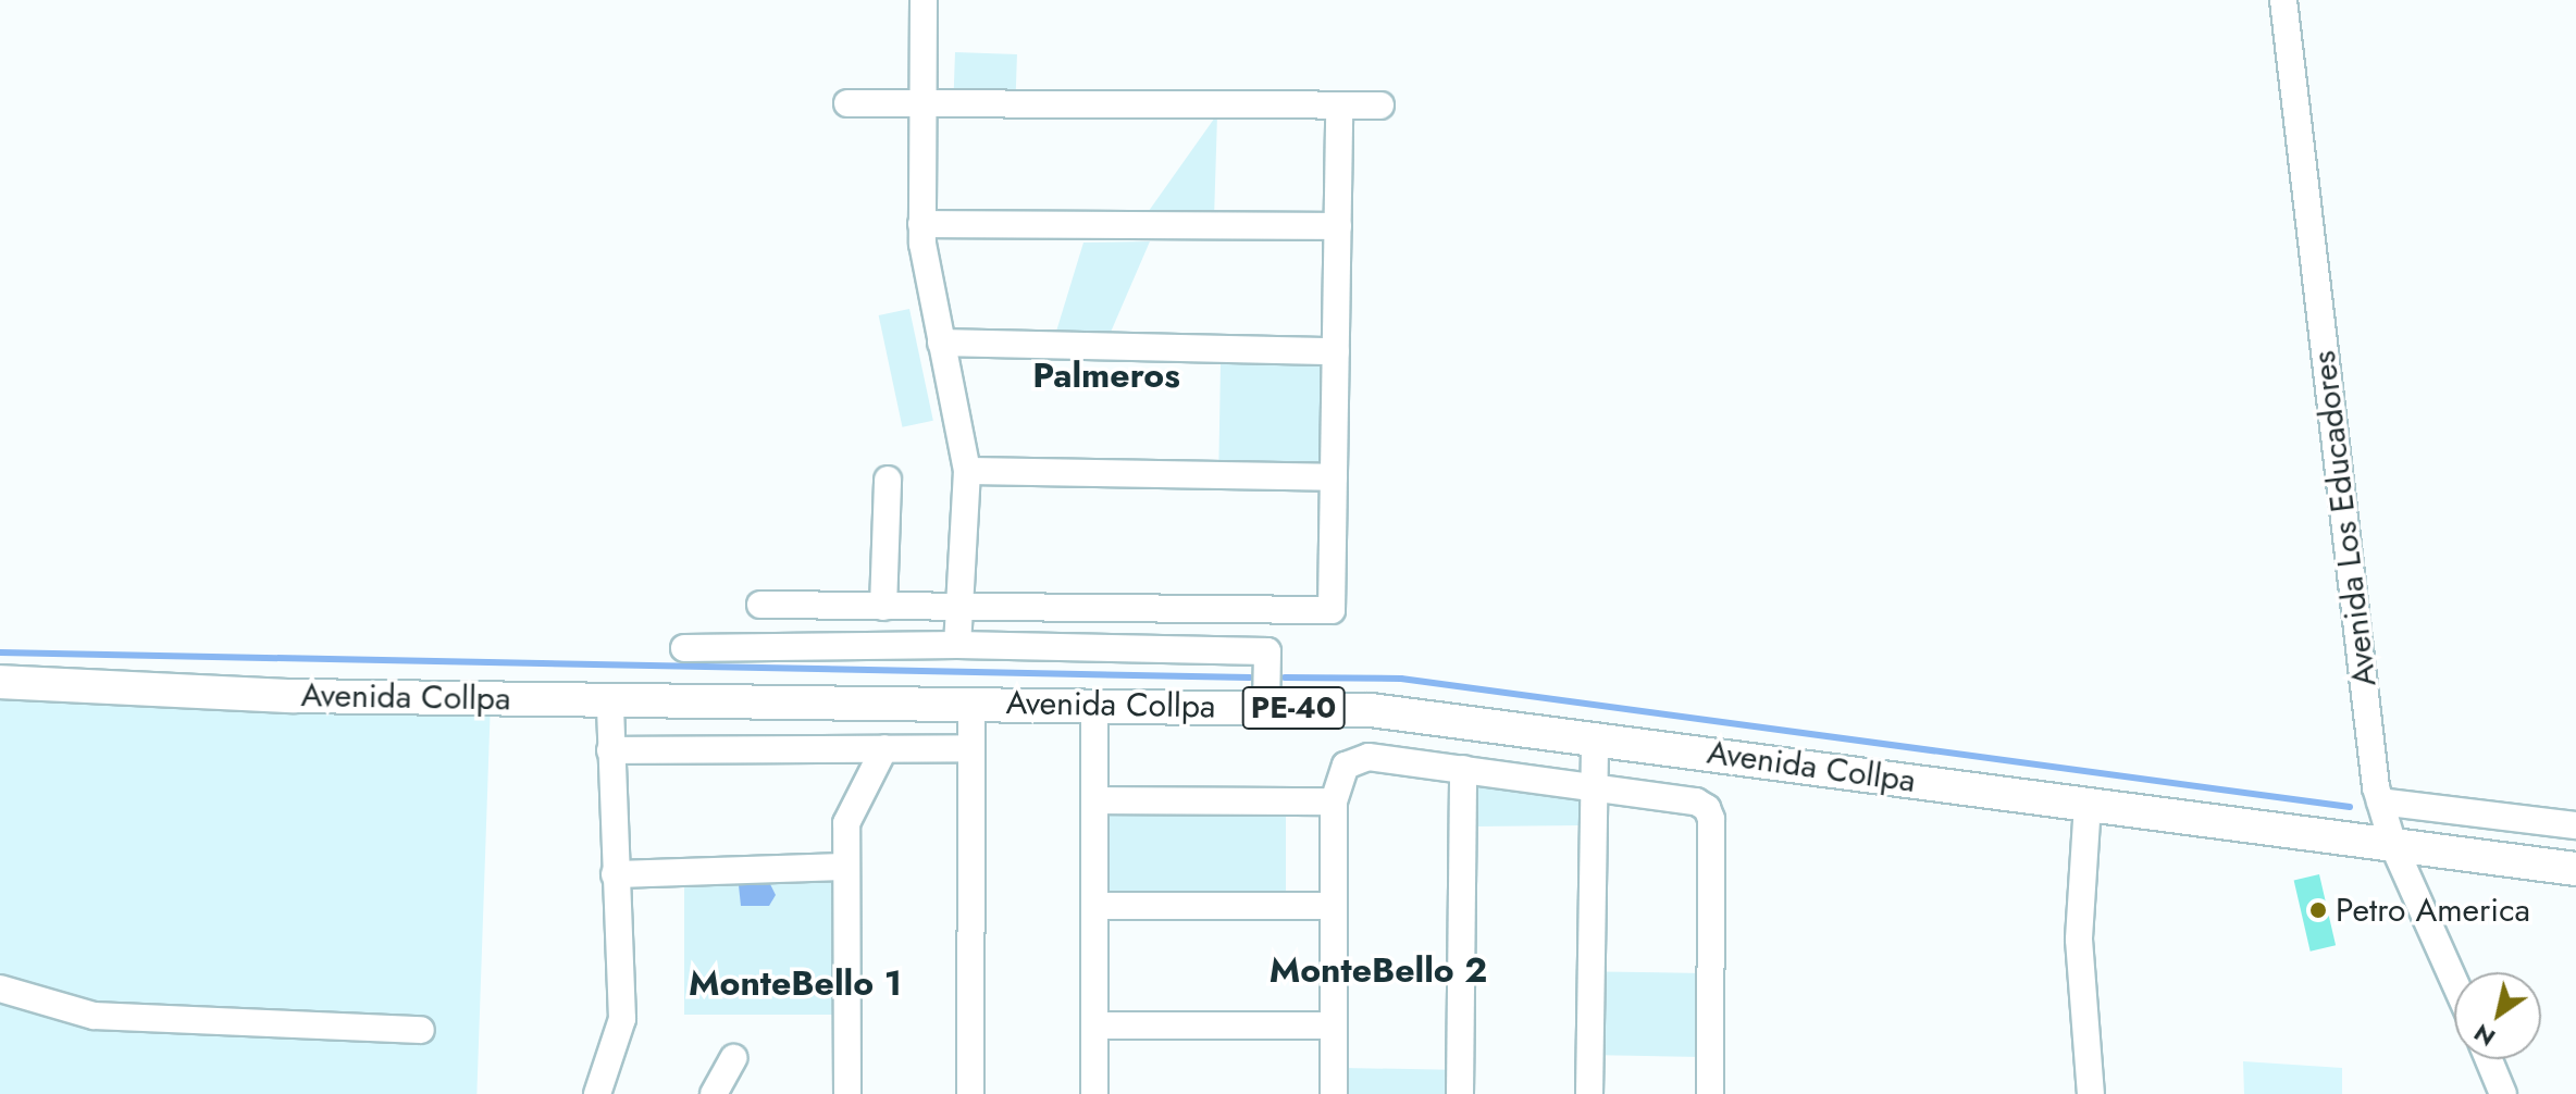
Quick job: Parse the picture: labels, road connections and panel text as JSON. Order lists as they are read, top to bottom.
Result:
{
  "streets": {
    "main road": ["Avenida Collpa", "PE-40"],
    "street": ["Avenida Los Educadores"]
  },
  "crossings": [
    ["Avenida Los Educadores", "Avenida Collpa"]
  ],
  "districts": ["Palmeros", "MonteBello 2", "MonteBello 1"],
  "places": ["Petro America"],
  "north": "bottom left"
}
